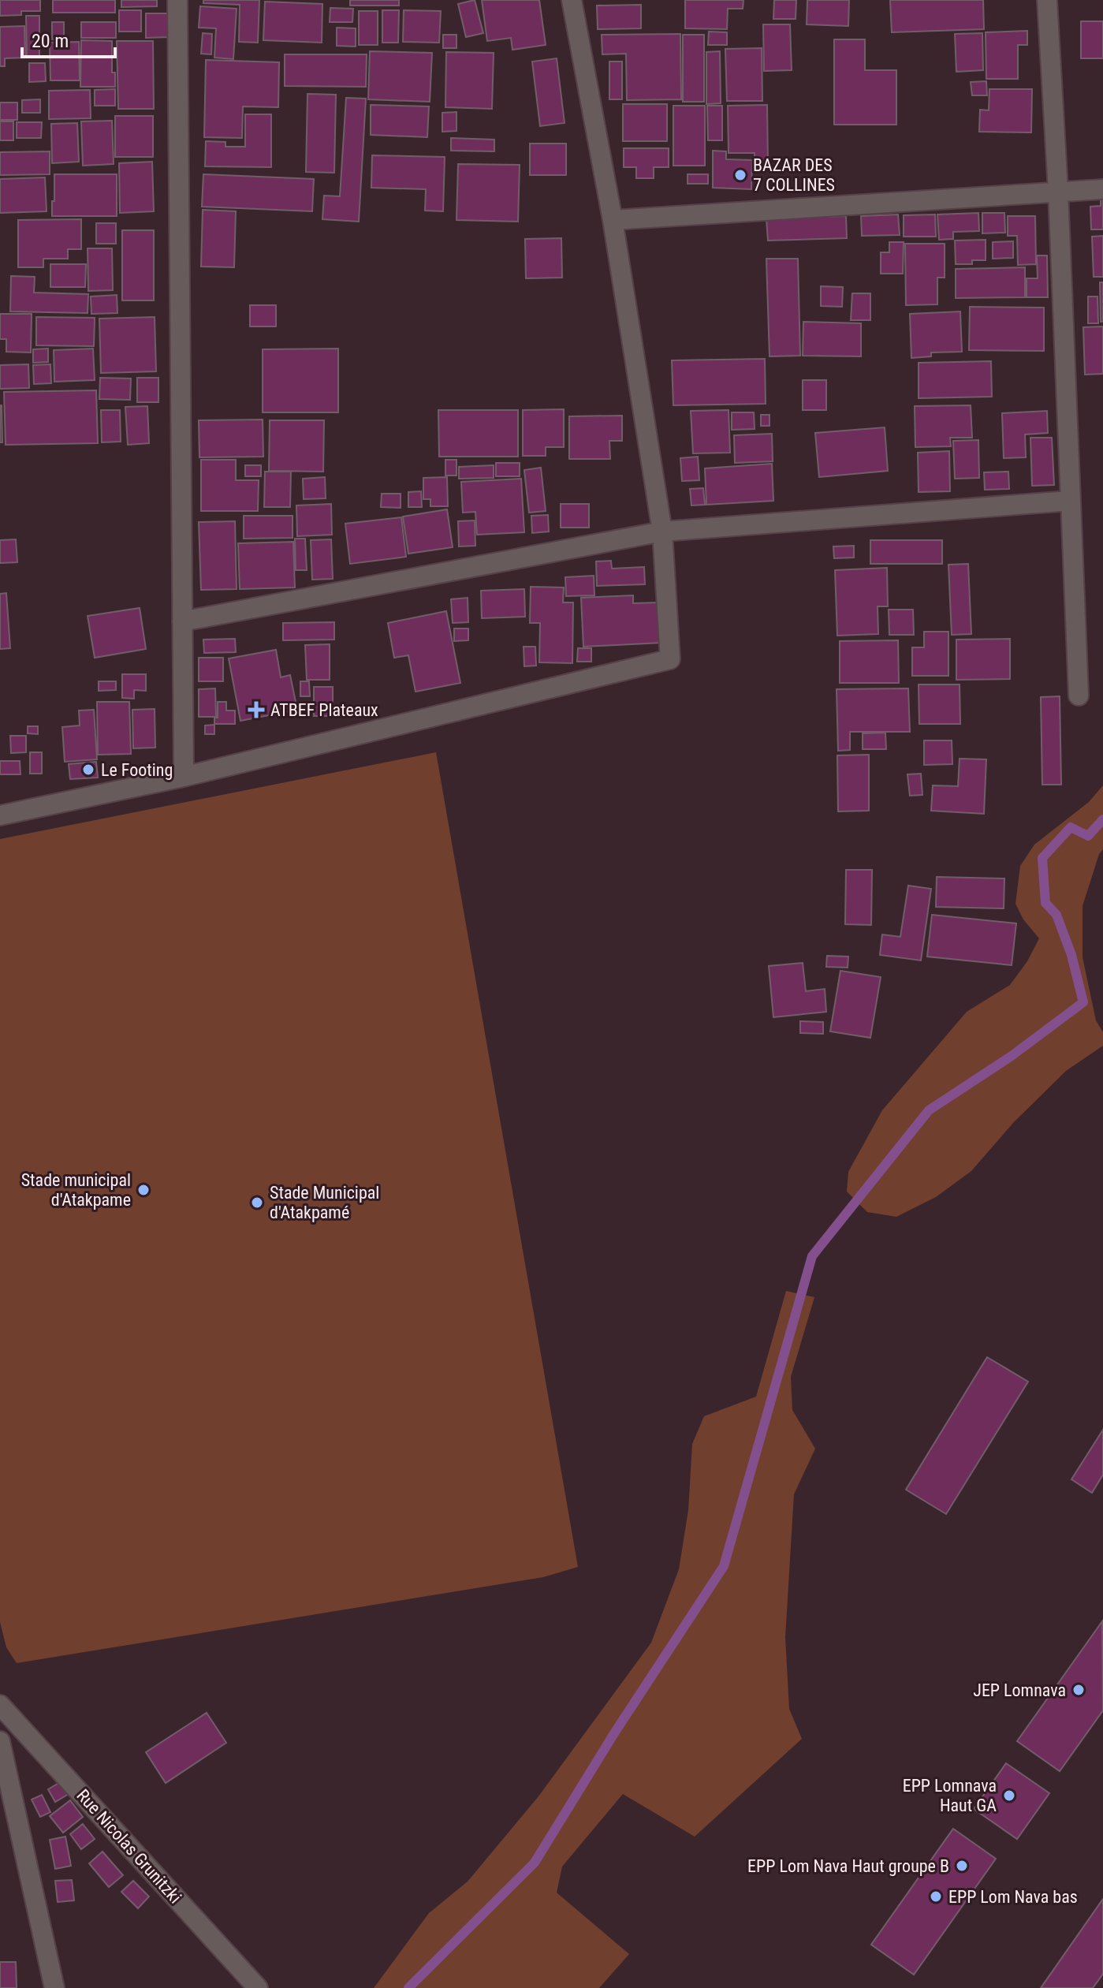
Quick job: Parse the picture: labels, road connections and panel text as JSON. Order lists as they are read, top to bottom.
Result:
{
  "streets": {
    "street": ["Rue Nicolas Grunitzki"]
  },
  "places": {
    "other": [
      "BAZAR DES 7 COLLINES",
      "Le Footing",
      "Stade municipal d'Atakpame",
      "Stade Municipal d'Atakpamé",
      "JEP Lomnava",
      "EPP Lomnava Haut GA",
      "EPP Lom Nava Haut groupe B",
      "EPP Lom Nava bas"
    ],
    "health": ["ATBEF Plateaux"]
  },
  "scale_bar": "20 m"
}
